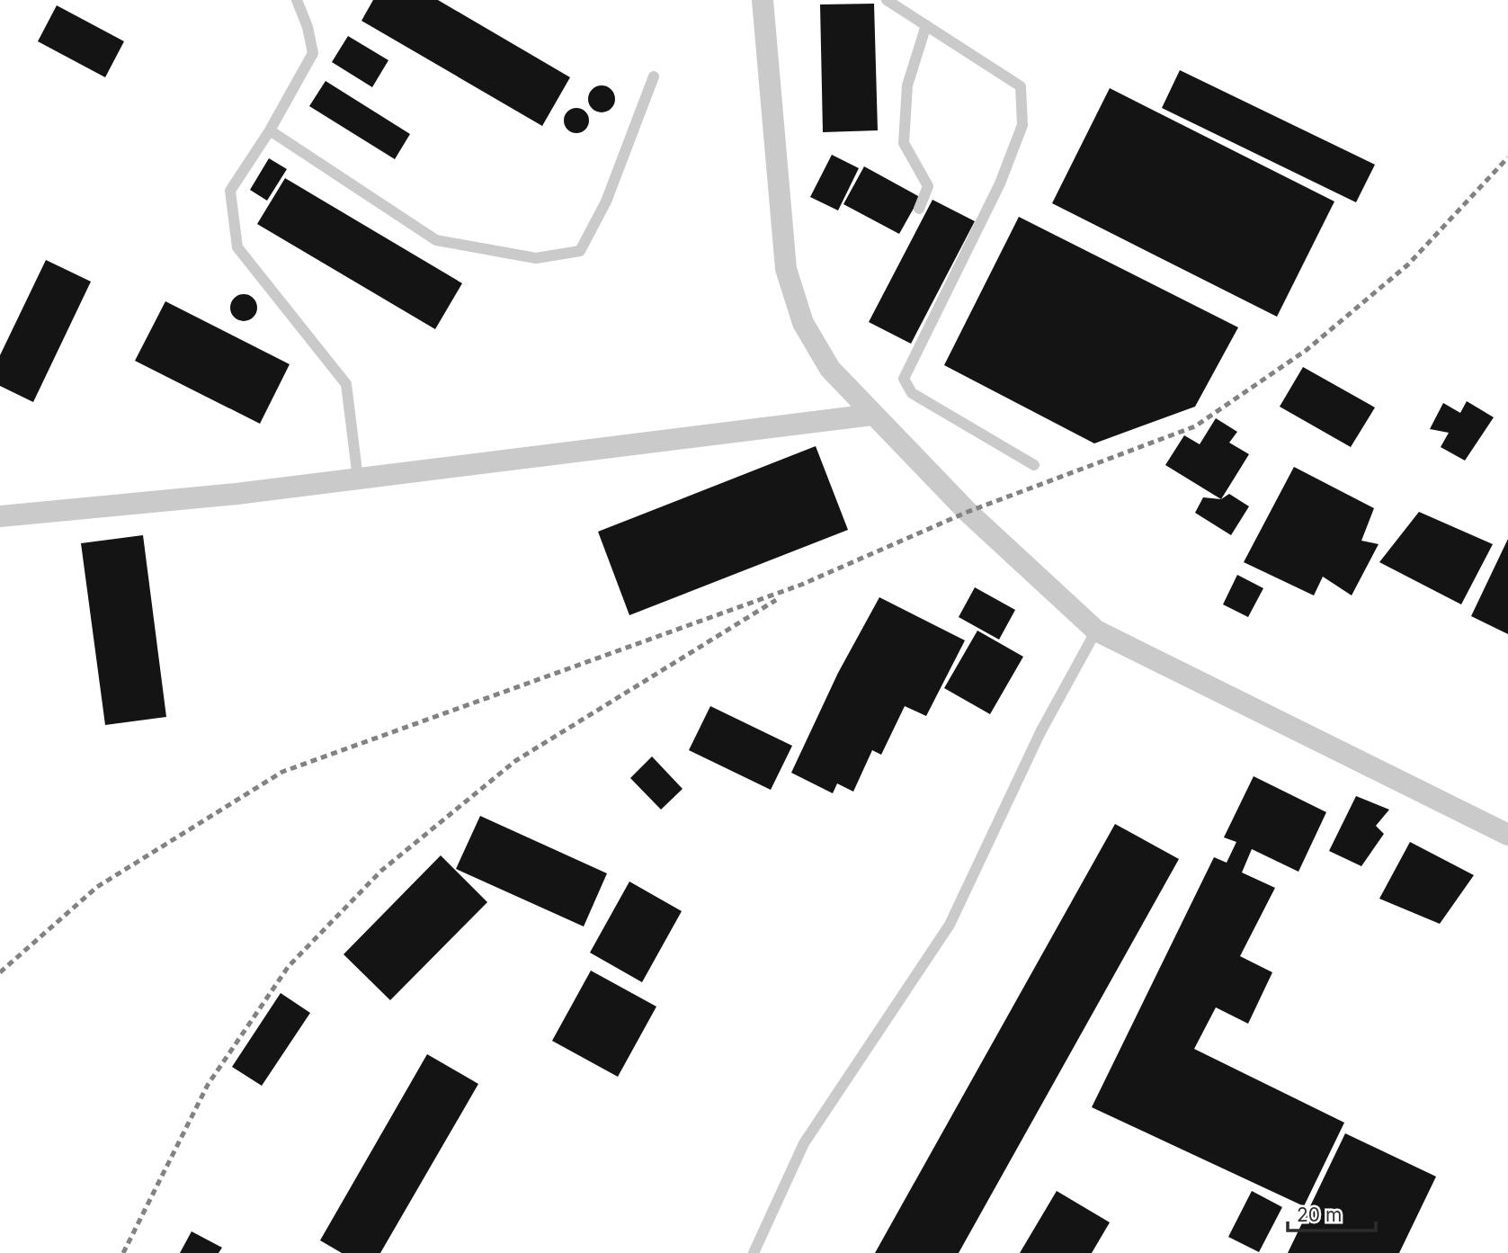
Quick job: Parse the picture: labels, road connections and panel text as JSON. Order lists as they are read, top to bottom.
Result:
{
  "scale_bar": "20 m"
}
